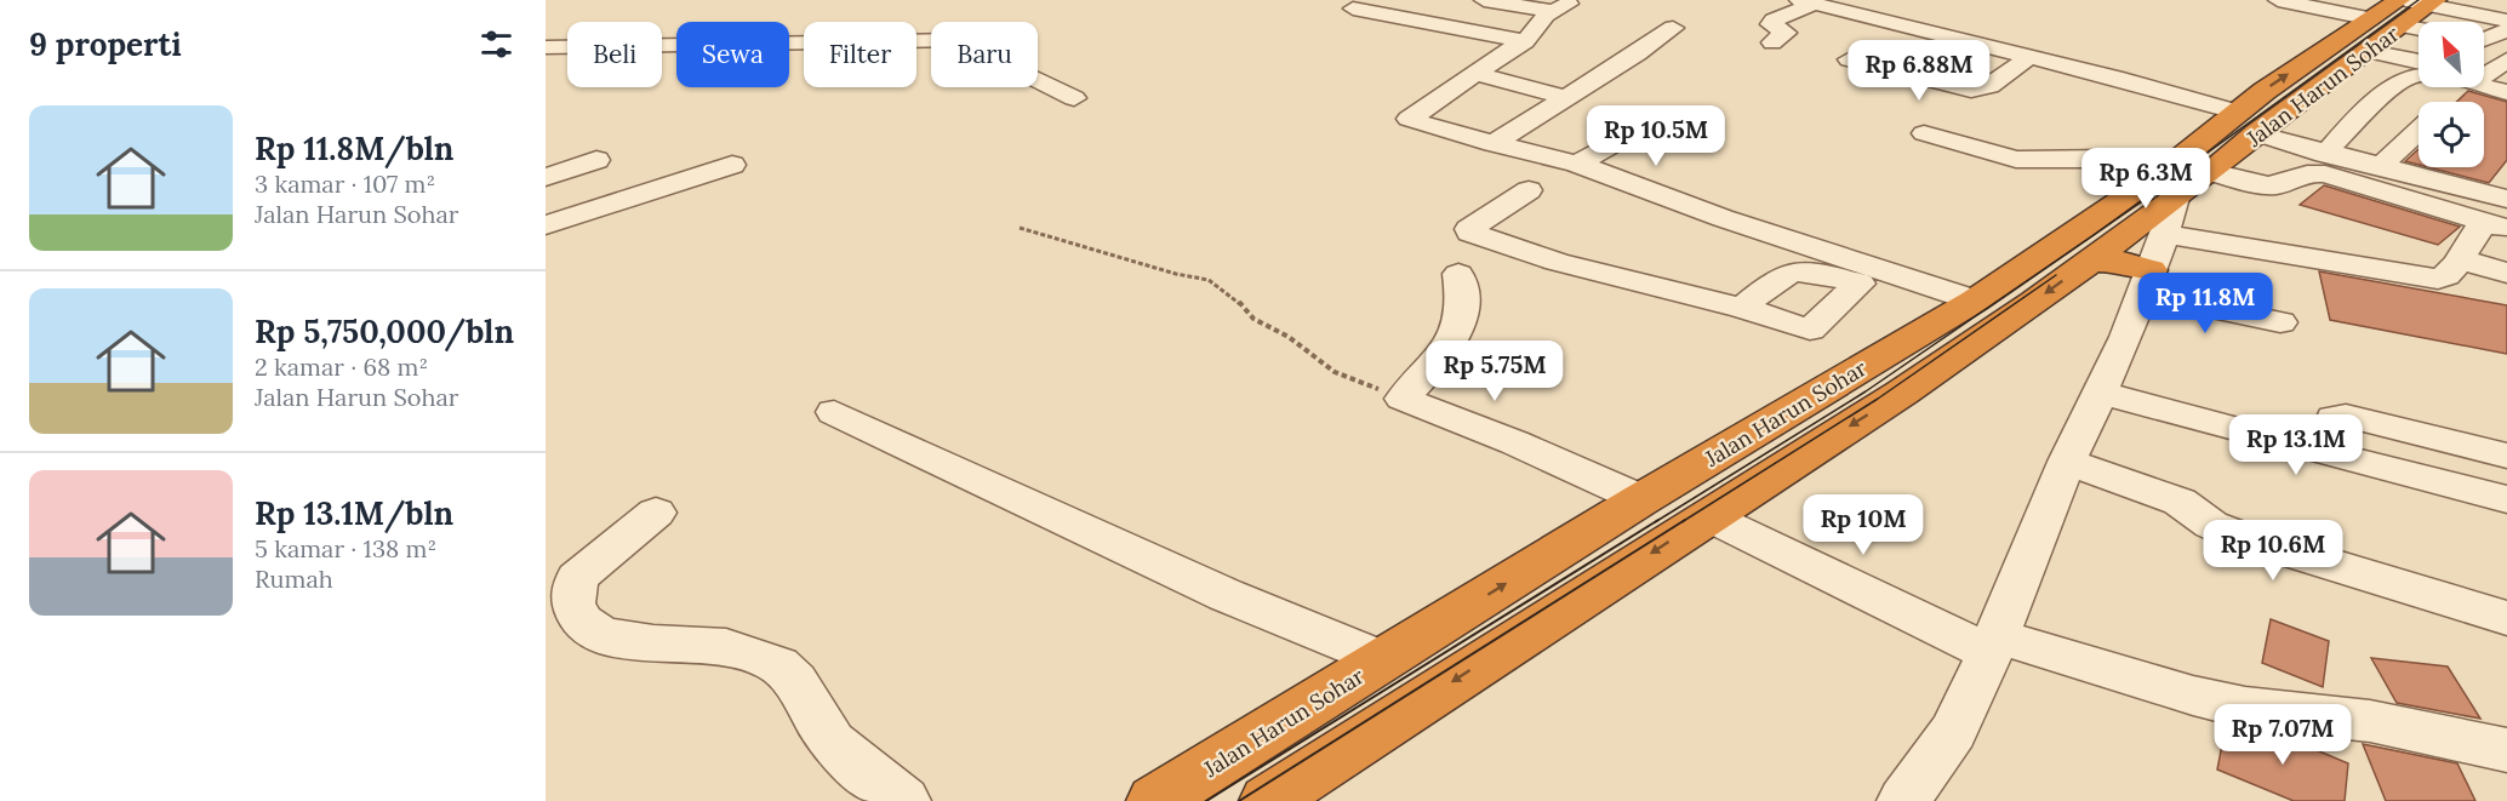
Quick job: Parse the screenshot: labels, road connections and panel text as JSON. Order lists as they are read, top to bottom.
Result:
{
  "streets": {
    "highway": ["Jalan Harun Sohar"]
  },
  "north": "top left",
  "page": {
    "heading": "9 properti",
    "chip": [
      "Beli",
      "Sewa",
      "Filter",
      "Baru"
    ],
    "price": [
      "Rp 6.88M",
      "Rp 10.5M",
      "Rp 6.3M",
      "Rp 11.8M",
      "Rp 5.75M",
      "Rp 13.1M",
      "Rp 10M",
      "Rp 10.6M",
      "Rp 7.07M"
    ],
    "list": [
      {
        "name": "Rp 11.8M/bln",
        "note": "3 kamar · 107 m² · Jalan Harun Sohar"
      },
      {
        "name": "Rp 5,750,000/bln",
        "note": "2 kamar · 68 m² · Jalan Harun Sohar"
      },
      {
        "name": "Rp 13.1M/bln",
        "note": "5 kamar · 138 m² · Rumah"
      }
    ]
  }
}
